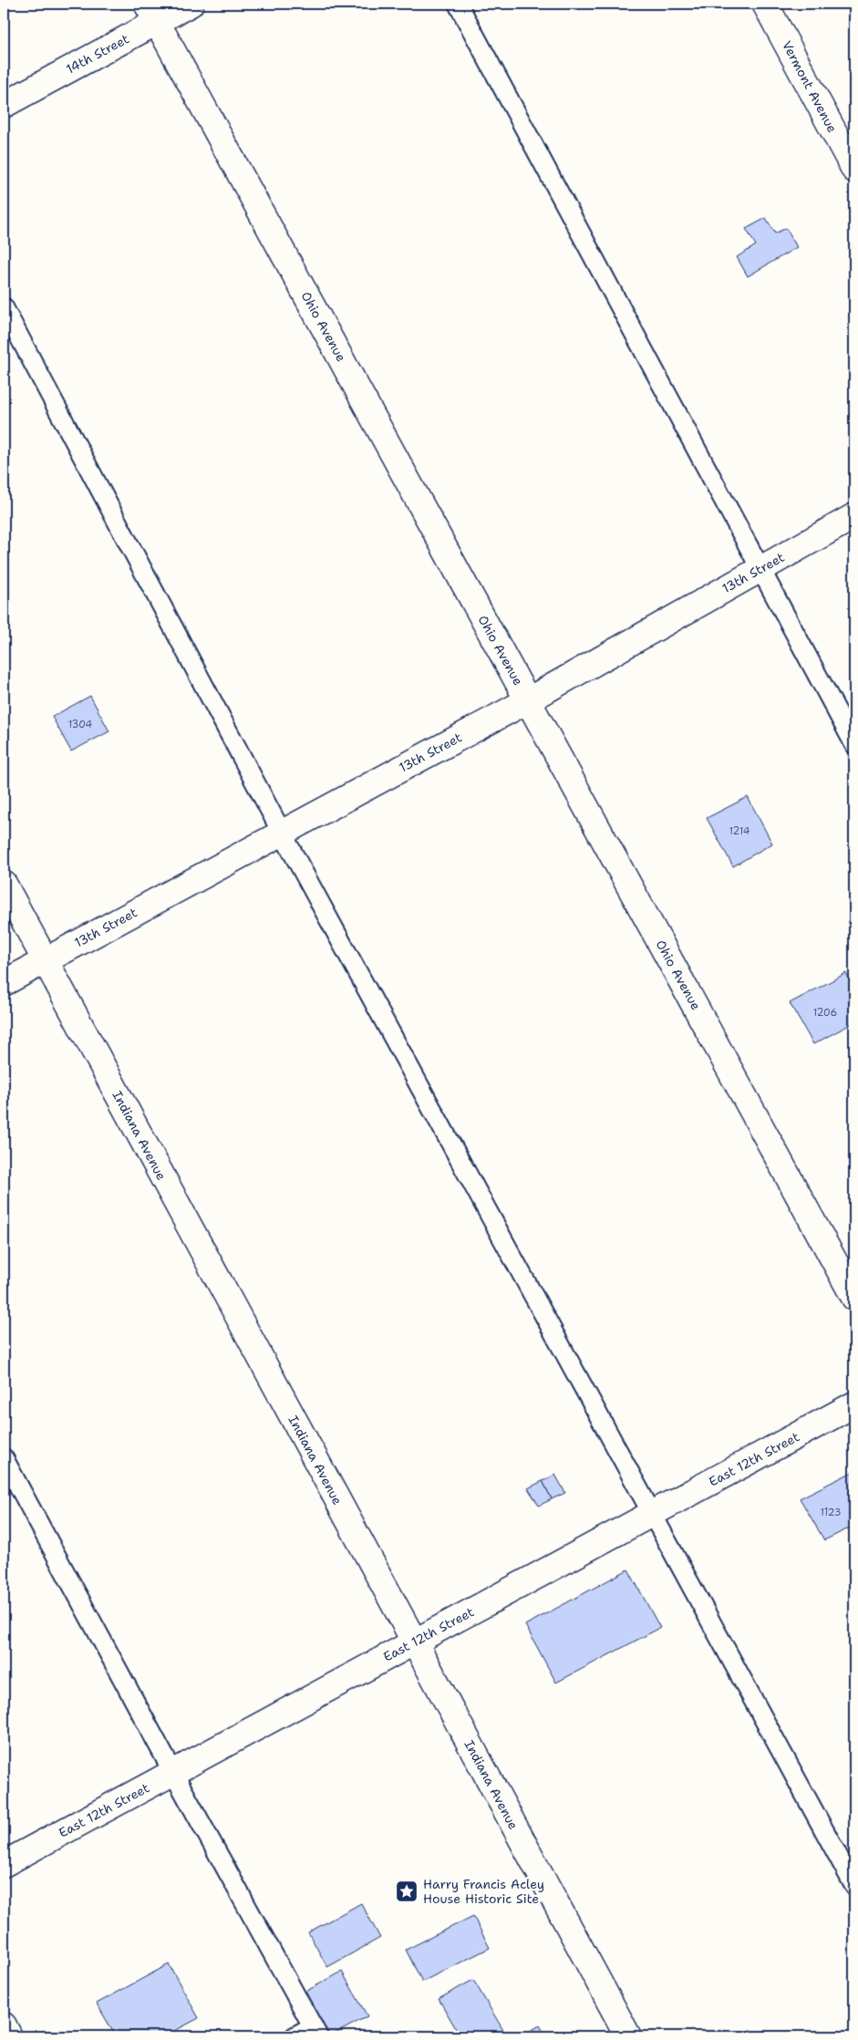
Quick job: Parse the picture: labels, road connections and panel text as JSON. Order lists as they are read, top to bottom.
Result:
{
  "streets": {
    "street": [
      "14th Street",
      "Vermont Avenue",
      "Ohio Avenue",
      "13th Street",
      "Indiana Avenue",
      "East 12th Street"
    ]
  },
  "crossings": [
    ["14th Street", "Ohio Avenue"],
    ["Ohio Avenue", "13th Street"],
    ["13th Street", "Indiana Avenue"],
    ["Indiana Avenue", "East 12th Street"]
  ],
  "places": {
    "place": ["Harry Francis Acley House Historic Site"]
  },
  "house_numbers": [
    "1304",
    "1214",
    "1206",
    "1123"
  ]
}
